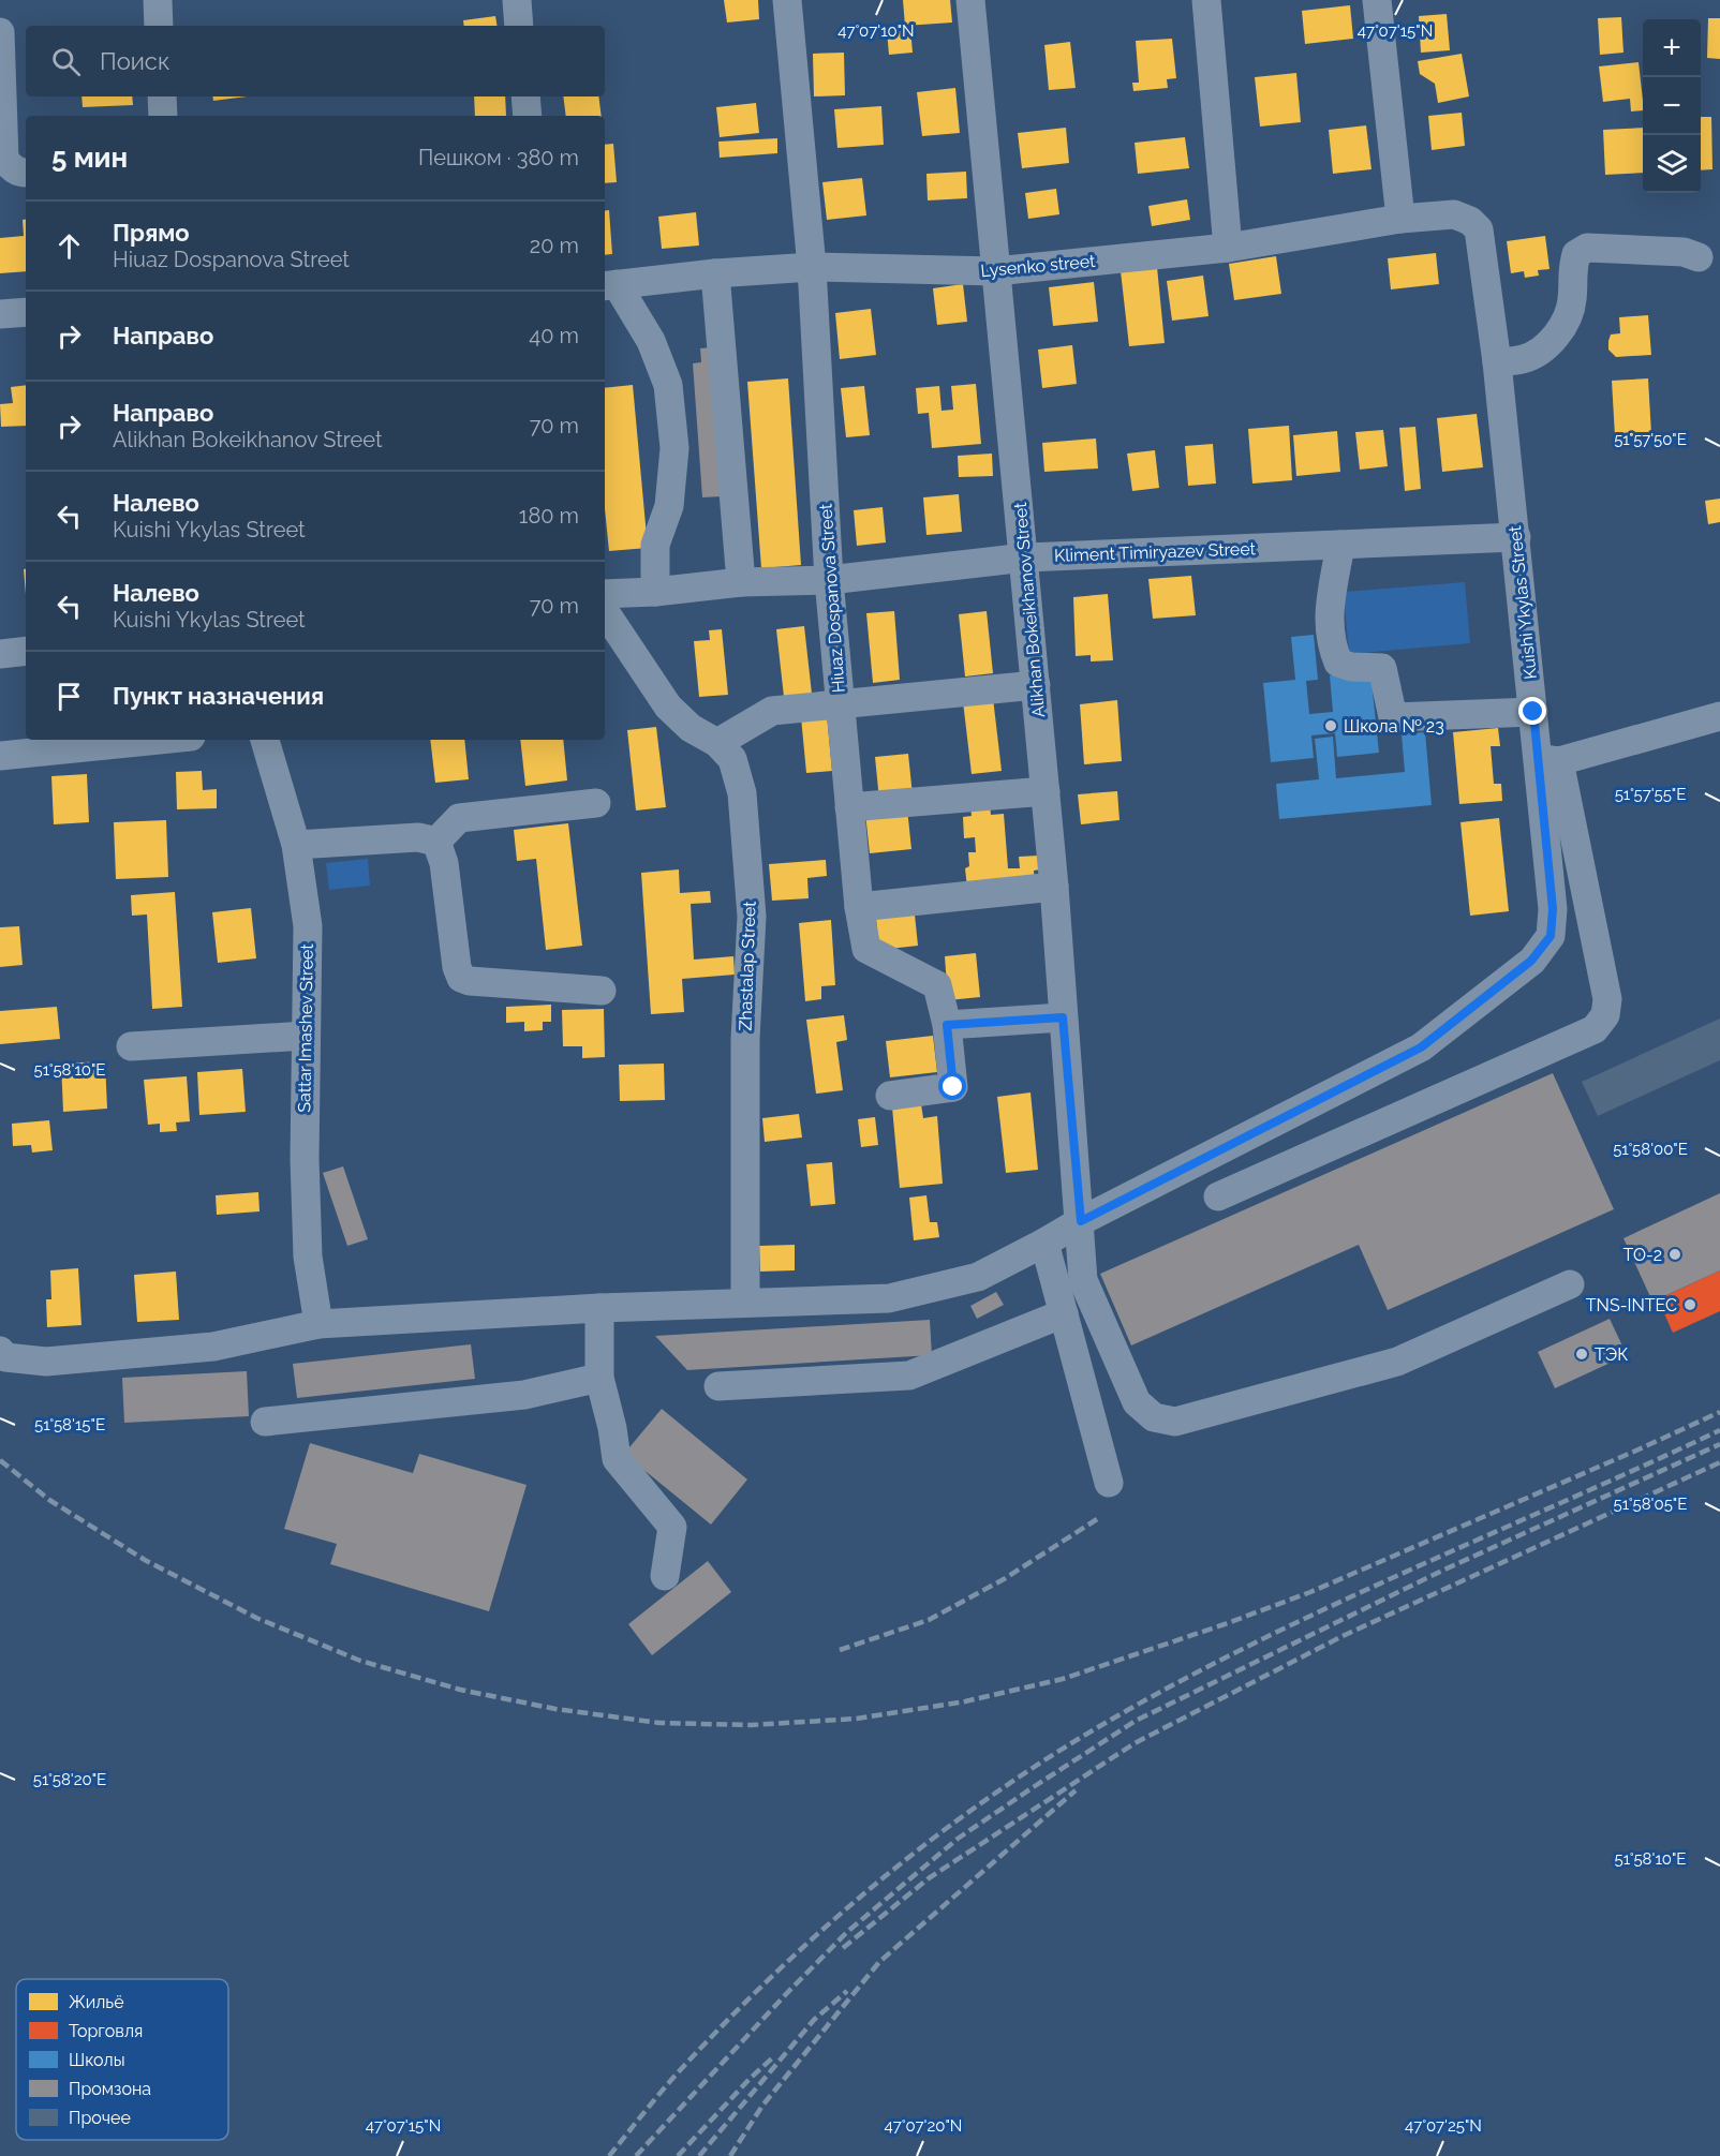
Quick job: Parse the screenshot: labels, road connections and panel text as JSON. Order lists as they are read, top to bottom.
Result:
{
  "streets": {
    "street": [
      "Lysenko street",
      "Kliment Timiryazev Street",
      "Hiuaz Dospanova Street",
      "Kuishi Ykylas Street",
      "Alikhan Bokeikhanov Street",
      "Zhastalap Street",
      "Sattar Imashev Street"
    ]
  },
  "crossings": [
    ["Lysenko street", "Hiuaz Dospanova Street"],
    ["Lysenko street", "Kuishi Ykylas Street"],
    ["Lysenko street", "Alikhan Bokeikhanov Street"],
    ["Kliment Timiryazev Street", "Hiuaz Dospanova Street"],
    ["Kliment Timiryazev Street", "Kuishi Ykylas Street"],
    ["Kliment Timiryazev Street", "Alikhan Bokeikhanov Street"],
    ["Kuishi Ykylas Street", "Alikhan Bokeikhanov Street"],
    ["Kuishi Ykylas Street", "Zhastalap Street"],
    ["Kuishi Ykylas Street", "Sattar Imashev Street"]
  ],
  "places": [
    "Школа № 23",
    "ТО-2",
    "TNS-INTEC",
    "ТЭК"
  ],
  "legend": [
    "Жильё",
    "Торговля",
    "Школы",
    "Промзона",
    "Прочее"
  ],
  "page": {
    "map_buttons": ["+", "−"],
    "search": "Поиск",
    "heading": ["5 мин", "Пешком · 380 m"],
    "list": [
      ["Прямо", "Hiuaz Dospanova Street", "20 m"],
      ["Направо", "40 m"],
      ["Направо", "Alikhan Bokeikhanov Street", "70 m"],
      ["Налево", "Kuishi Ykylas Street", "180 m"],
      ["Налево", "Kuishi Ykylas Street", "70 m"],
      "Пункт назначения"
    ]
  },
  "coordinates": [
    "47°07'10\"N",
    "47°07'15\"N",
    "51°57'50\"E",
    "51°57'55\"E",
    "51°58'10\"E",
    "51°58'00\"E",
    "51°58'15\"E",
    "51°58'05\"E",
    "51°58'20\"E",
    "47°07'20\"N",
    "47°07'25\"N"
  ]
}
